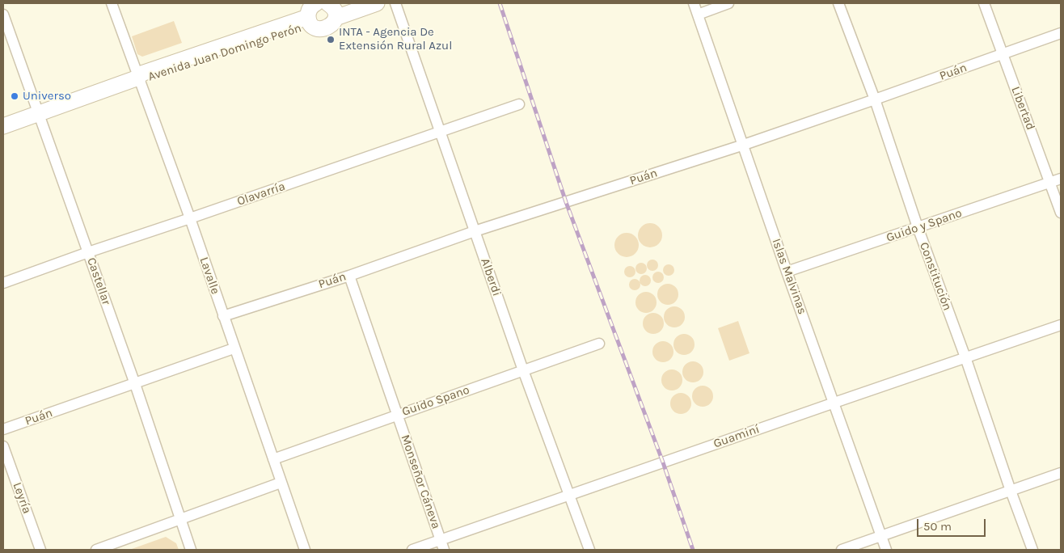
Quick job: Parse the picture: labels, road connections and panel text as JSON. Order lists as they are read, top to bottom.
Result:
{
  "streets": {
    "main road": ["Avenida Juan Domingo Perón"],
    "street": [
      "Puán",
      "Libertad",
      "Olavarría",
      "Guido y Spano",
      "Lavalle",
      "Islas Malvinas",
      "Constitución",
      "Alberdi",
      "Castellar",
      "Guido Spano",
      "Guaminí",
      "Monseñor Cáneva",
      "Leyría"
    ]
  },
  "crossings": [
    ["Avenida Juan Domingo Perón", "Lavalle"],
    ["Avenida Juan Domingo Perón", "Castellar"],
    ["Puán", "Libertad"],
    ["Puán", "Lavalle"],
    ["Puán", "Islas Malvinas"],
    ["Puán", "Constitución"],
    ["Puán", "Alberdi"],
    ["Puán", "Castellar"],
    ["Puán", "Monseñor Cáneva"],
    ["Libertad", "Guido y Spano"],
    ["Olavarría", "Lavalle"],
    ["Olavarría", "Alberdi"],
    ["Olavarría", "Castellar"],
    ["Guido y Spano", "Islas Malvinas"],
    ["Guido y Spano", "Constitución"],
    ["Lavalle", "Guido Spano"],
    ["Islas Malvinas", "Guaminí"],
    ["Constitución", "Guaminí"],
    ["Alberdi", "Guido Spano"],
    ["Alberdi", "Guaminí"],
    ["Guido Spano", "Monseñor Cáneva"],
    ["Guaminí", "Monseñor Cáneva"]
  ],
  "places": ["INTA - Agencia De Extensión Rural Azul", "Universo"],
  "scale_bar": "50 m"
}
